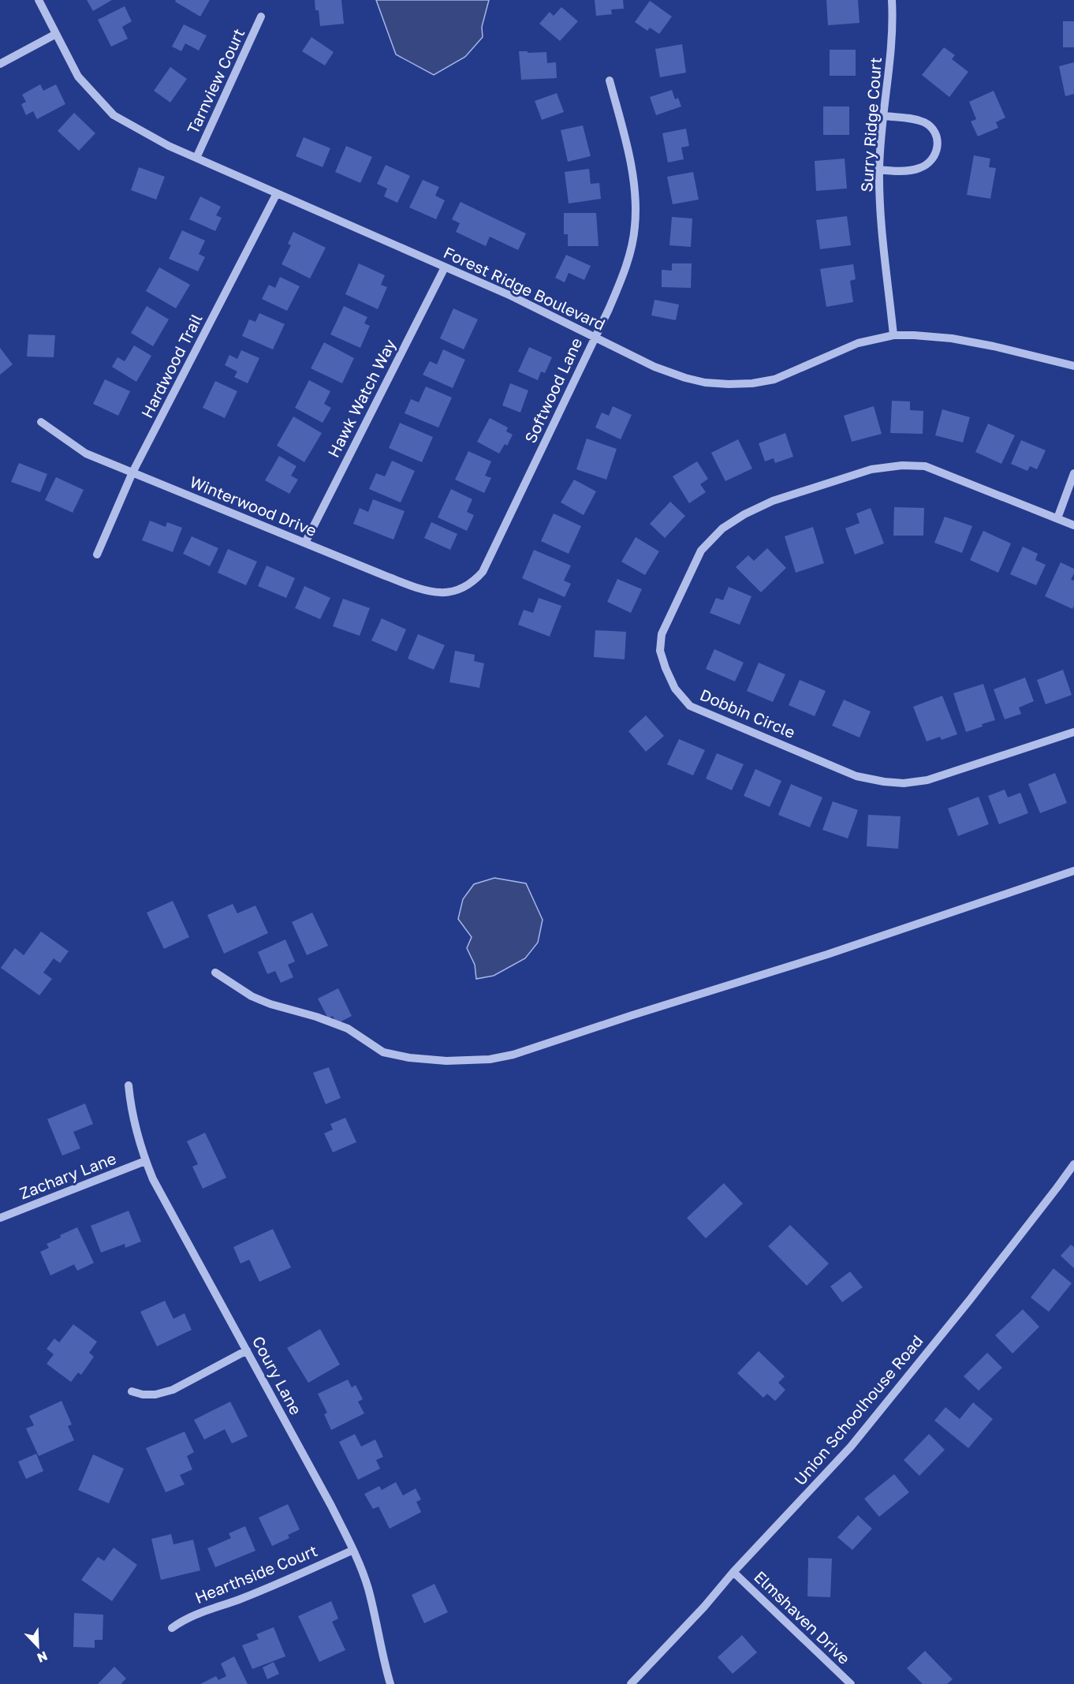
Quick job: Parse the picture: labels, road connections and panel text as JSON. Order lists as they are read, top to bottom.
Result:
{
  "streets": {
    "street": [
      "Tarnview Court",
      "Surry Ridge Court",
      "Forest Ridge Boulevard",
      "Hardwood Trail",
      "Softwood Lane",
      "Hawk Watch Way",
      "Winterwood Drive",
      "Dobbin Circle",
      "Zachary Lane",
      "Coury Lane",
      "Union Schoolhouse Road",
      "Hearthside Court",
      "Elmshaven Drive"
    ]
  },
  "crossings": [
    ["Tarnview Court", "Forest Ridge Boulevard"],
    ["Surry Ridge Court", "Forest Ridge Boulevard"],
    ["Forest Ridge Boulevard", "Hardwood Trail"],
    ["Forest Ridge Boulevard", "Softwood Lane"],
    ["Forest Ridge Boulevard", "Hawk Watch Way"],
    ["Hardwood Trail", "Winterwood Drive"],
    ["Softwood Lane", "Winterwood Drive"],
    ["Hawk Watch Way", "Winterwood Drive"],
    ["Zachary Lane", "Coury Lane"],
    ["Coury Lane", "Hearthside Court"],
    ["Union Schoolhouse Road", "Elmshaven Drive"]
  ],
  "north": "bottom right"
}
